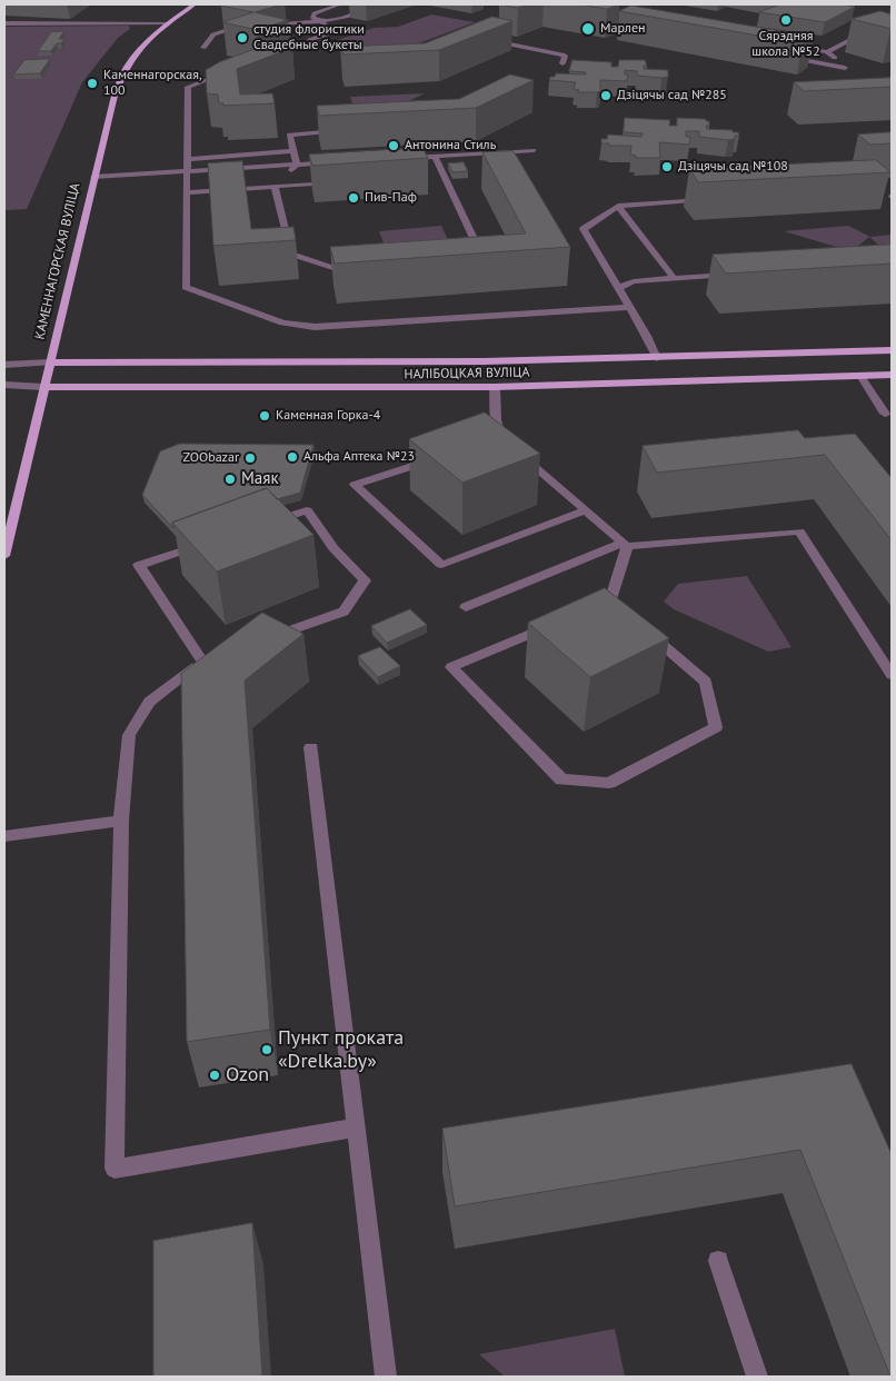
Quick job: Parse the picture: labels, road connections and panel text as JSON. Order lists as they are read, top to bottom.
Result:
{
  "streets": {
    "main road": ["КАМЕННАГОРСКАЯ ВУЛІЦА", "НАЛІБОЦКАЯ ВУЛІЦА"]
  },
  "crossings": [
    ["КАМЕННАГОРСКАЯ ВУЛІЦА", "НАЛІБОЦКАЯ ВУЛІЦА"]
  ],
  "places": [
    "Сярэдняя школа №52",
    "Марлен",
    "студия флористики Свадебные букеты",
    "Каменнагорская, 100",
    "Дзіцячы сад №285",
    "Антонина Стиль",
    "Дзіцячы сад №108",
    "Пив-Паф",
    "Каменная Горка-4",
    "Альфа Аптека №23",
    "ZOObazar",
    "Маяк",
    "Пункт проката «Drelka.by»",
    "Ozon"
  ]
}
